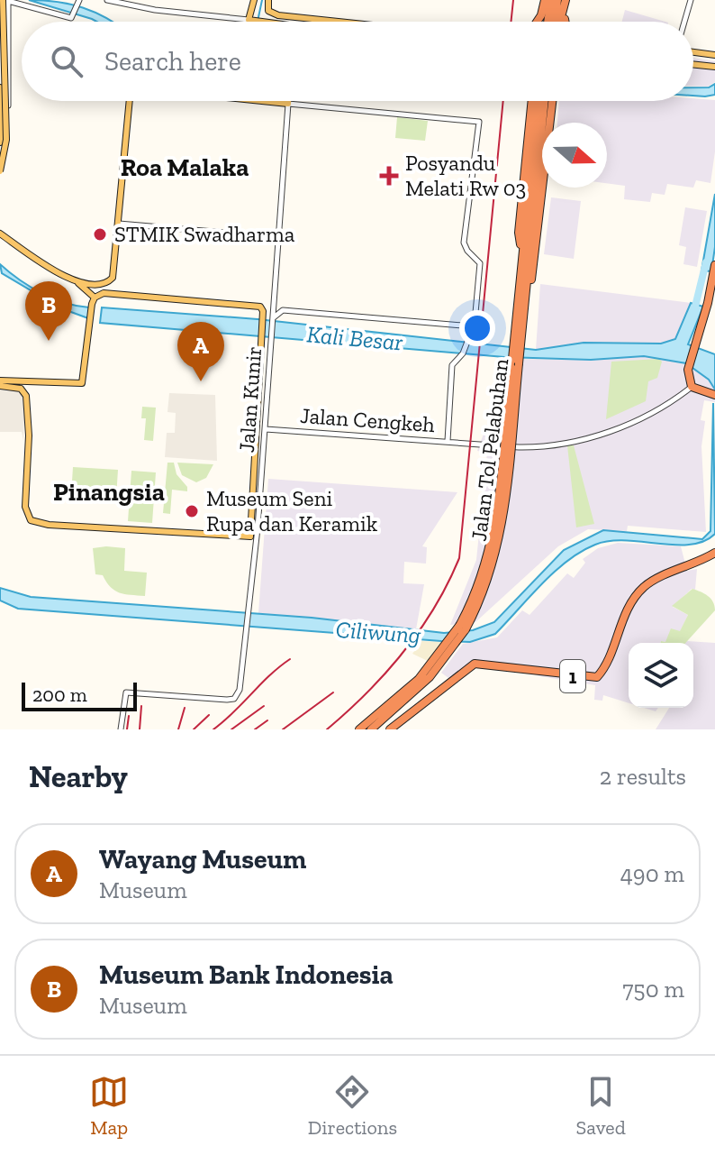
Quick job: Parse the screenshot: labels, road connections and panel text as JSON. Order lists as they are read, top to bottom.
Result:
{
  "streets": {
    "highway": ["Jalan Tol Pelabuhan", "1"],
    "main road": ["Jalan Kunir"],
    "street": ["Jalan Cengkeh"]
  },
  "crossings": [
    ["Jalan Kunir", "Jalan Cengkeh"]
  ],
  "districts": ["Roa Malaka", "Pinangsia"],
  "water": ["Kali Besar", "Ciliwung"],
  "places": {
    "health": ["Posyandu Melati Rw 03"],
    "other": ["STMIK Swadharma", "Museum Seni Rupa dan Keramik"]
  },
  "scale_bar": "200 m",
  "north": "right",
  "page": {
    "search": "Search here",
    "pins": ["B", "A"],
    "scale": "200 m",
    "heading": ["Nearby", "2 results"],
    "list": [
      {
        "mark": "A",
        "name": "Wayang Museum",
        "note": "Museum",
        "value": "490 m"
      },
      {
        "mark": "B",
        "name": "Museum Bank Indonesia",
        "note": "Museum",
        "value": "750 m"
      }
    ],
    "nav": ["Map", "Directions", "Saved"]
  }
}
